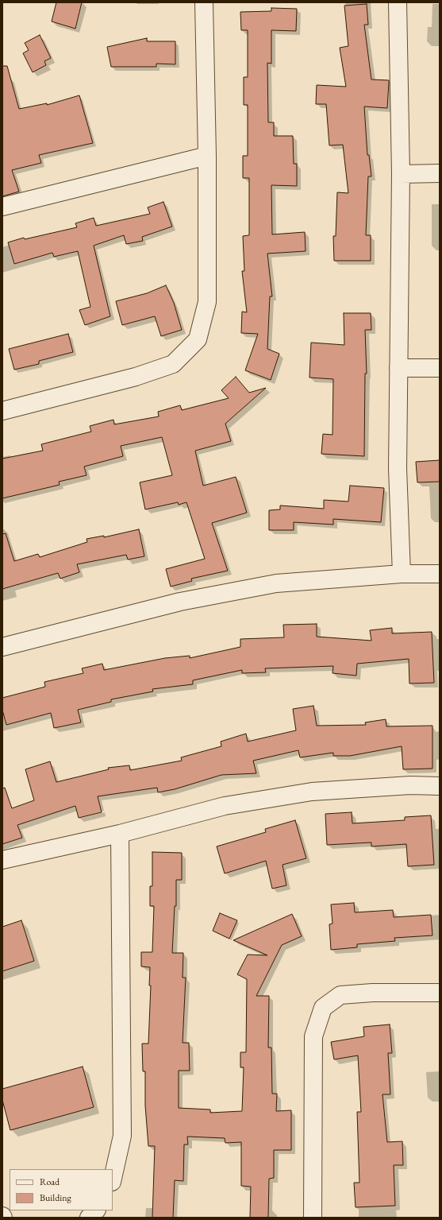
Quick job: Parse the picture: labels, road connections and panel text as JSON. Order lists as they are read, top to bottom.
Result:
{
  "legend": ["Road", "Building"]
}
